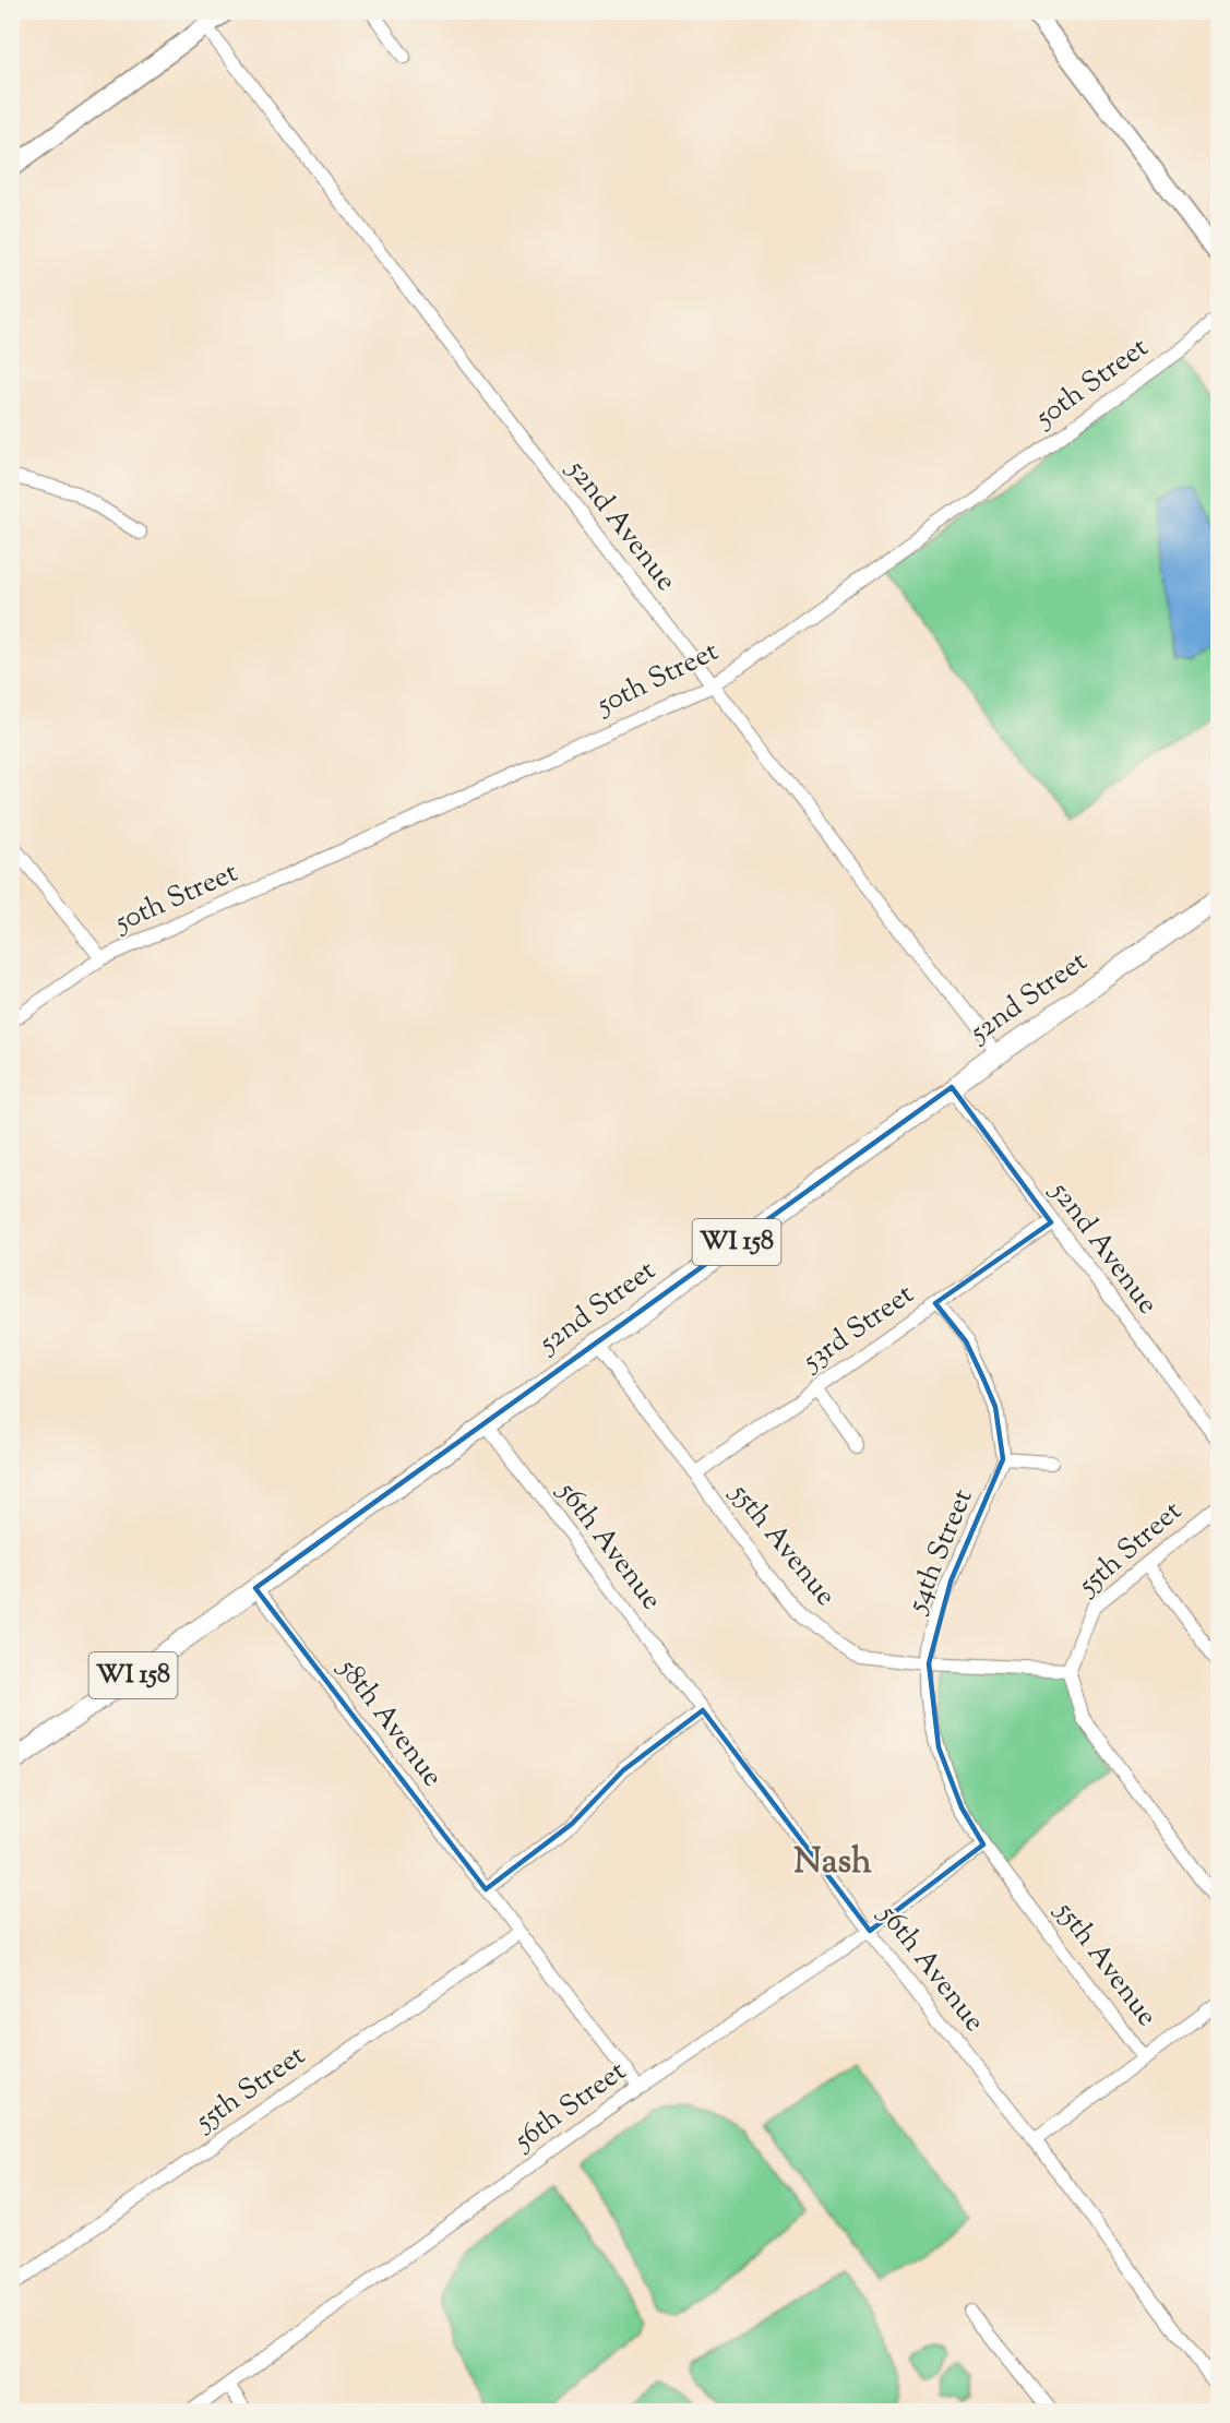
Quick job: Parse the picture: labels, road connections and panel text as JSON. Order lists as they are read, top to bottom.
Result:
{
  "streets": {
    "main road": ["52nd Street", "WI 158"],
    "street": [
      "50th Street",
      "52nd Avenue",
      "53rd Street",
      "55th Avenue",
      "56th Avenue",
      "55th Street",
      "54th Street",
      "58th Avenue",
      "56th Street"
    ]
  },
  "crossings": [
    ["50th Street", "52nd Avenue"],
    ["52nd Avenue", "52nd Street"],
    ["52nd Avenue", "53rd Street"],
    ["52nd Street", "55th Avenue"],
    ["52nd Street", "56th Avenue"],
    ["52nd Street", "58th Avenue"],
    ["53rd Street", "55th Avenue"],
    ["55th Avenue", "54th Street"],
    ["55th Avenue", "56th Street"],
    ["56th Avenue", "56th Street"],
    ["55th Street", "58th Avenue"],
    ["58th Avenue", "56th Street"]
  ],
  "districts": ["Nash"]
}
